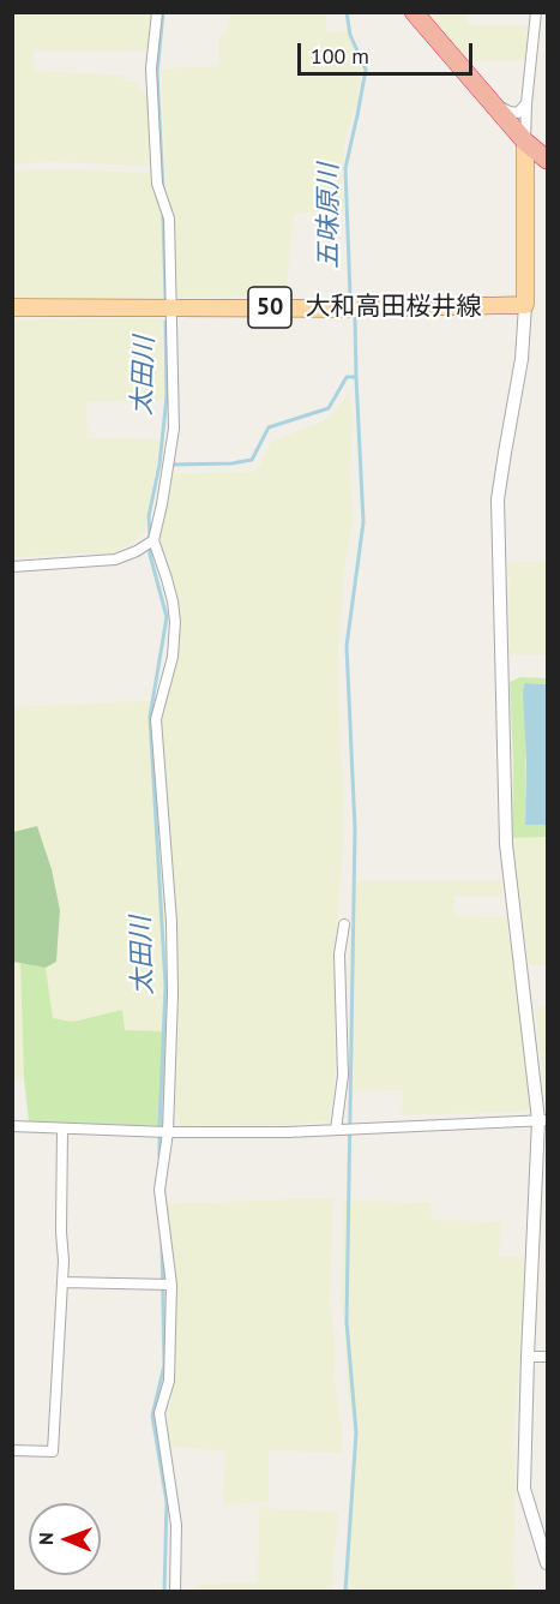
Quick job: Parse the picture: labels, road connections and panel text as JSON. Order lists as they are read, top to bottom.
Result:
{
  "streets": {
    "main road": ["50", "大和高田桜井線"]
  },
  "water": ["五味原川", "太田川"],
  "scale_bar": "100 m",
  "north": "left"
}
